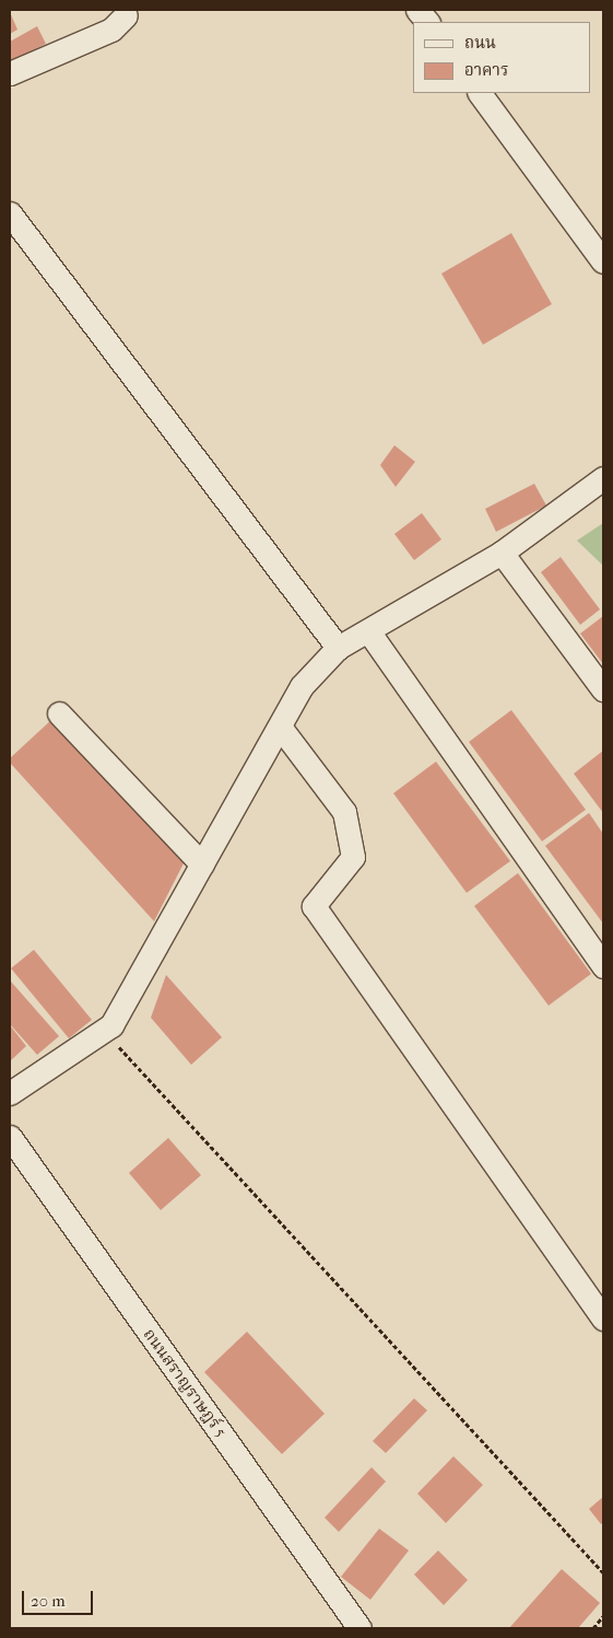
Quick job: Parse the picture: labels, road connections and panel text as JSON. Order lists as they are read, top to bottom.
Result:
{
  "streets": {
    "street": ["ถนนสราญราษฎร์ 5"]
  },
  "legend": ["ถนน", "อาคาร"],
  "scale_bar": "20 m"
}
